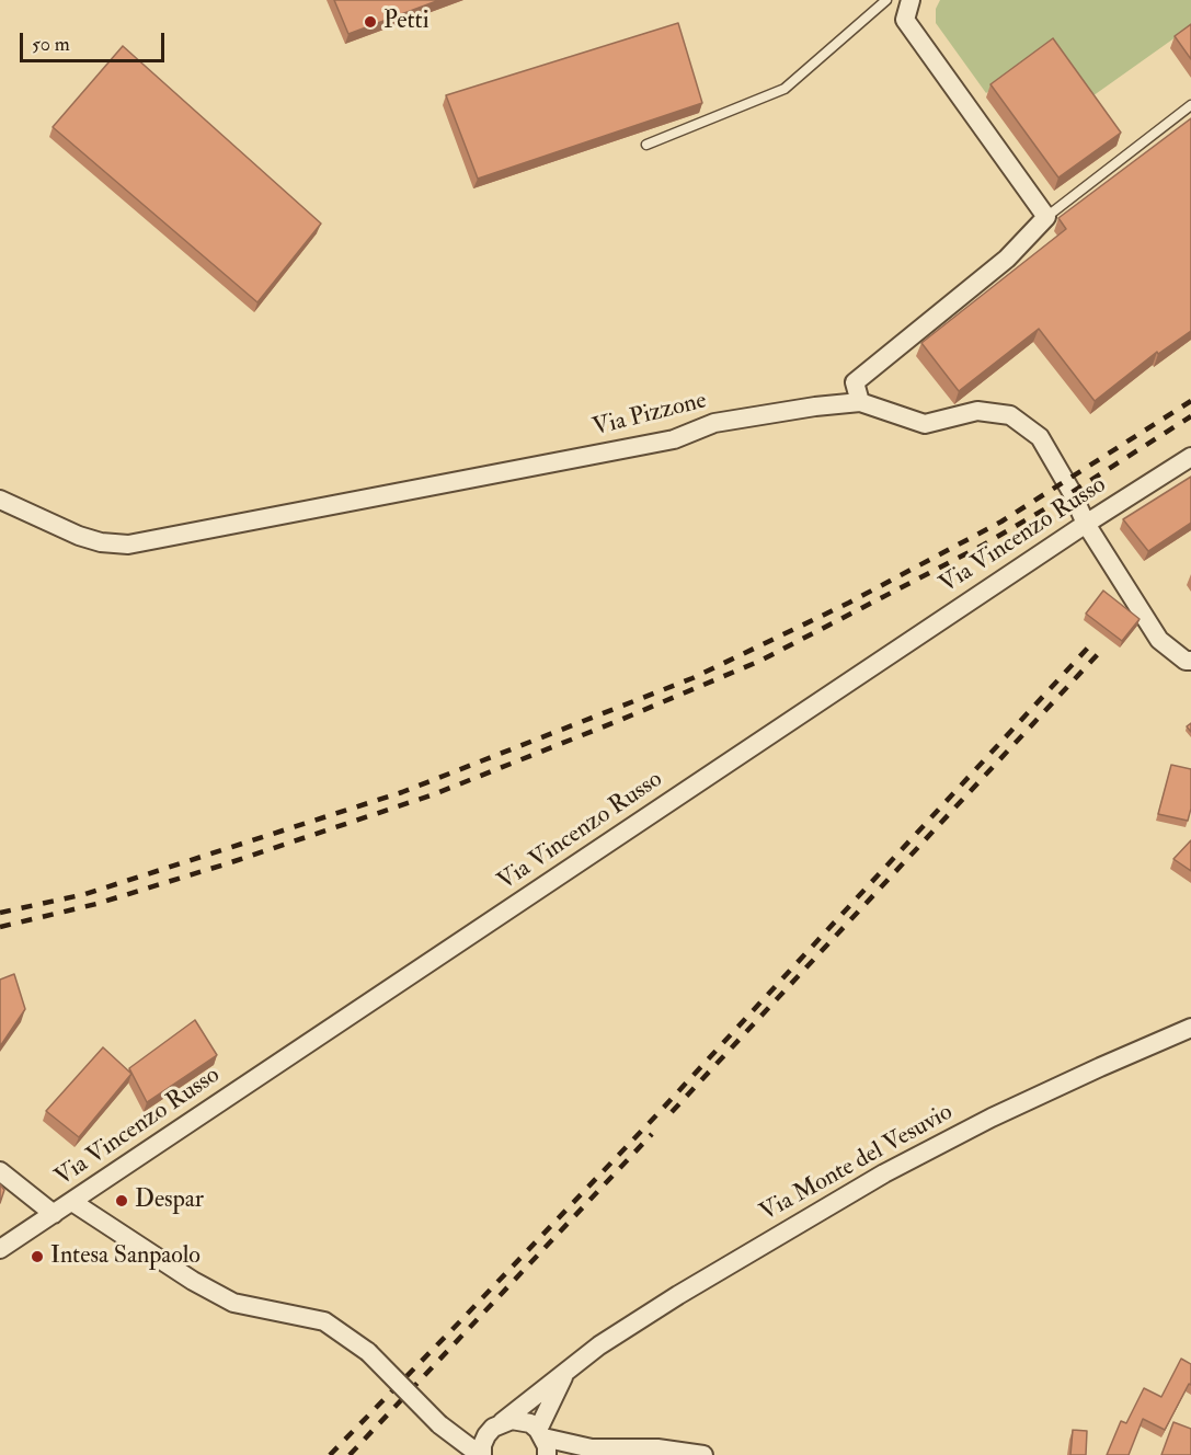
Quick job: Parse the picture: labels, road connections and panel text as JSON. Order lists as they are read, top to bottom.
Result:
{
  "streets": {
    "street": ["Via Pizzone", "Via Vincenzo Russo", "Via Monte del Vesuvio"]
  },
  "crossings": [
    ["Via Pizzone", "Via Vincenzo Russo"]
  ],
  "places": ["Petti", "Despar", "Intesa Sanpaolo"],
  "scale_bar": "50 m"
}
